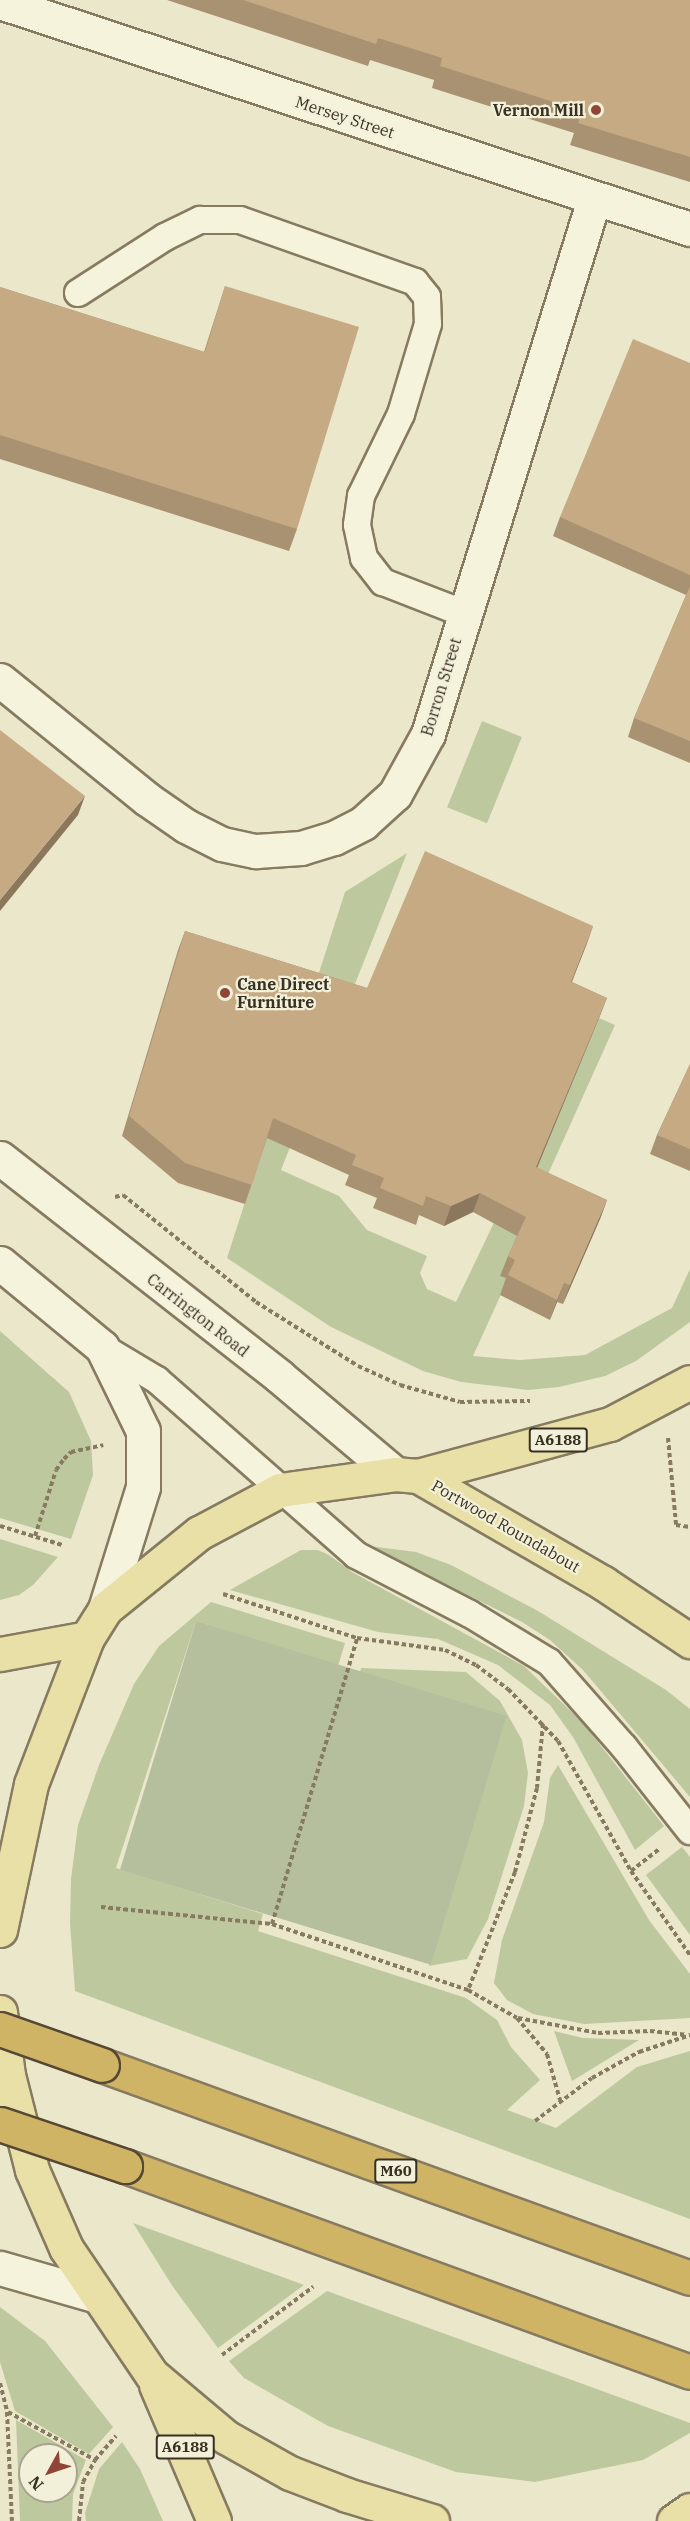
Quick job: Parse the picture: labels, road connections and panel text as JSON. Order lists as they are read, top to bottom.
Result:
{
  "streets": {
    "highway": ["M60"],
    "main road": ["A6188", "Portwood Roundabout"],
    "street": ["Mersey Street", "Borron Street", "Carrington Road"]
  },
  "crossings": [
    ["Mersey Street", "Borron Street"],
    ["Carrington Road", "A6188"],
    ["Carrington Road", "Portwood Roundabout"],
    ["A6188", "Portwood Roundabout"]
  ],
  "places": ["Vernon Mill", "Cane Direct Furniture"],
  "north": "bottom left"
}
